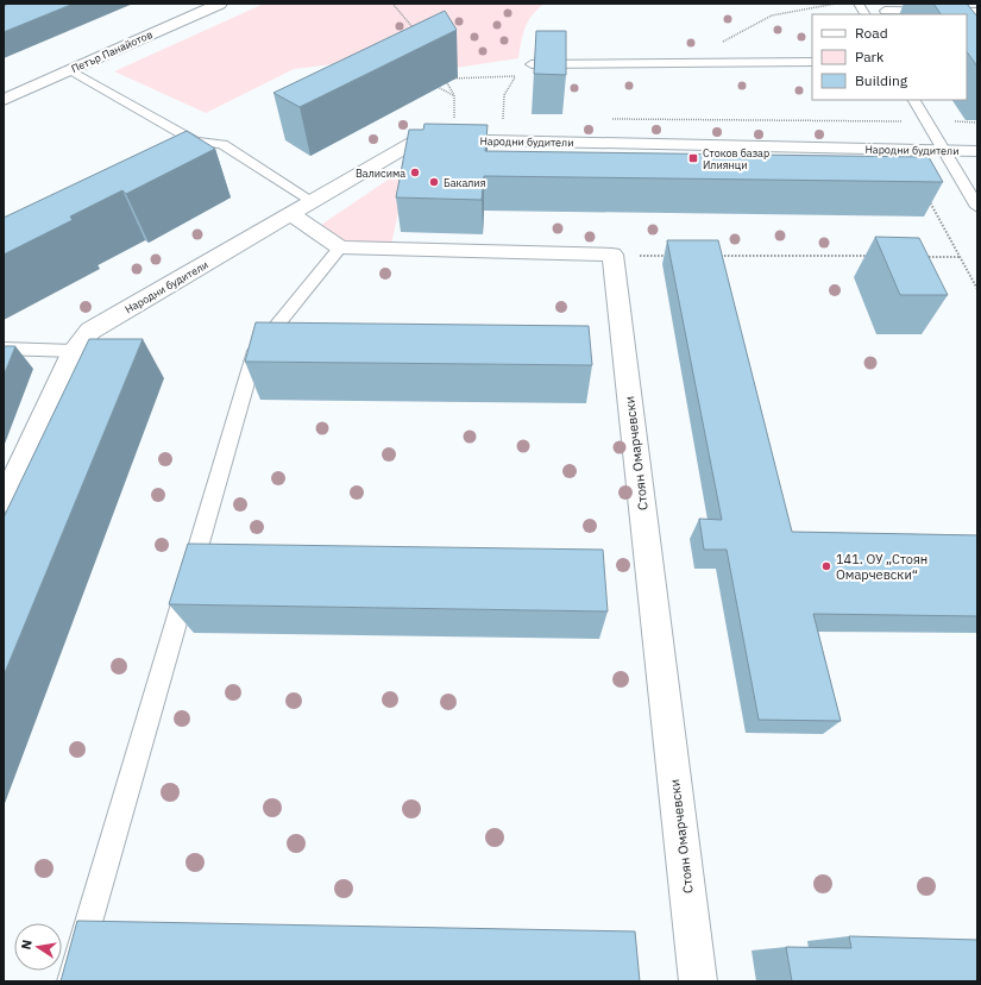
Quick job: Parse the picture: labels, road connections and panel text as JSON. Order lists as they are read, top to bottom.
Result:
{
  "streets": {
    "street": ["Петър Панайотов", "Народни будители", "Стоян Омарчевски"]
  },
  "places": {
    "transit": ["Стоков базар Илиянци"],
    "other": ["Валисима", "Бакалия", "141. ОУ „Стоян Омарчевски“"]
  },
  "legend": ["Road", "Park", "Building"],
  "north": "left"
}
